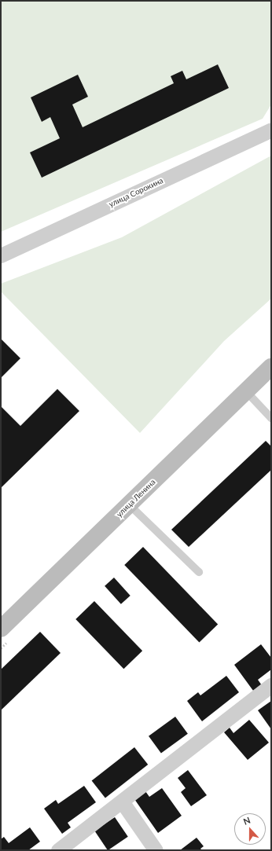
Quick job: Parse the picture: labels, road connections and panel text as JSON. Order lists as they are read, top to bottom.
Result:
{
  "streets": {
    "main road": ["улица Ленина"],
    "street": ["улица Сорокина"]
  },
  "north": "top"
}
